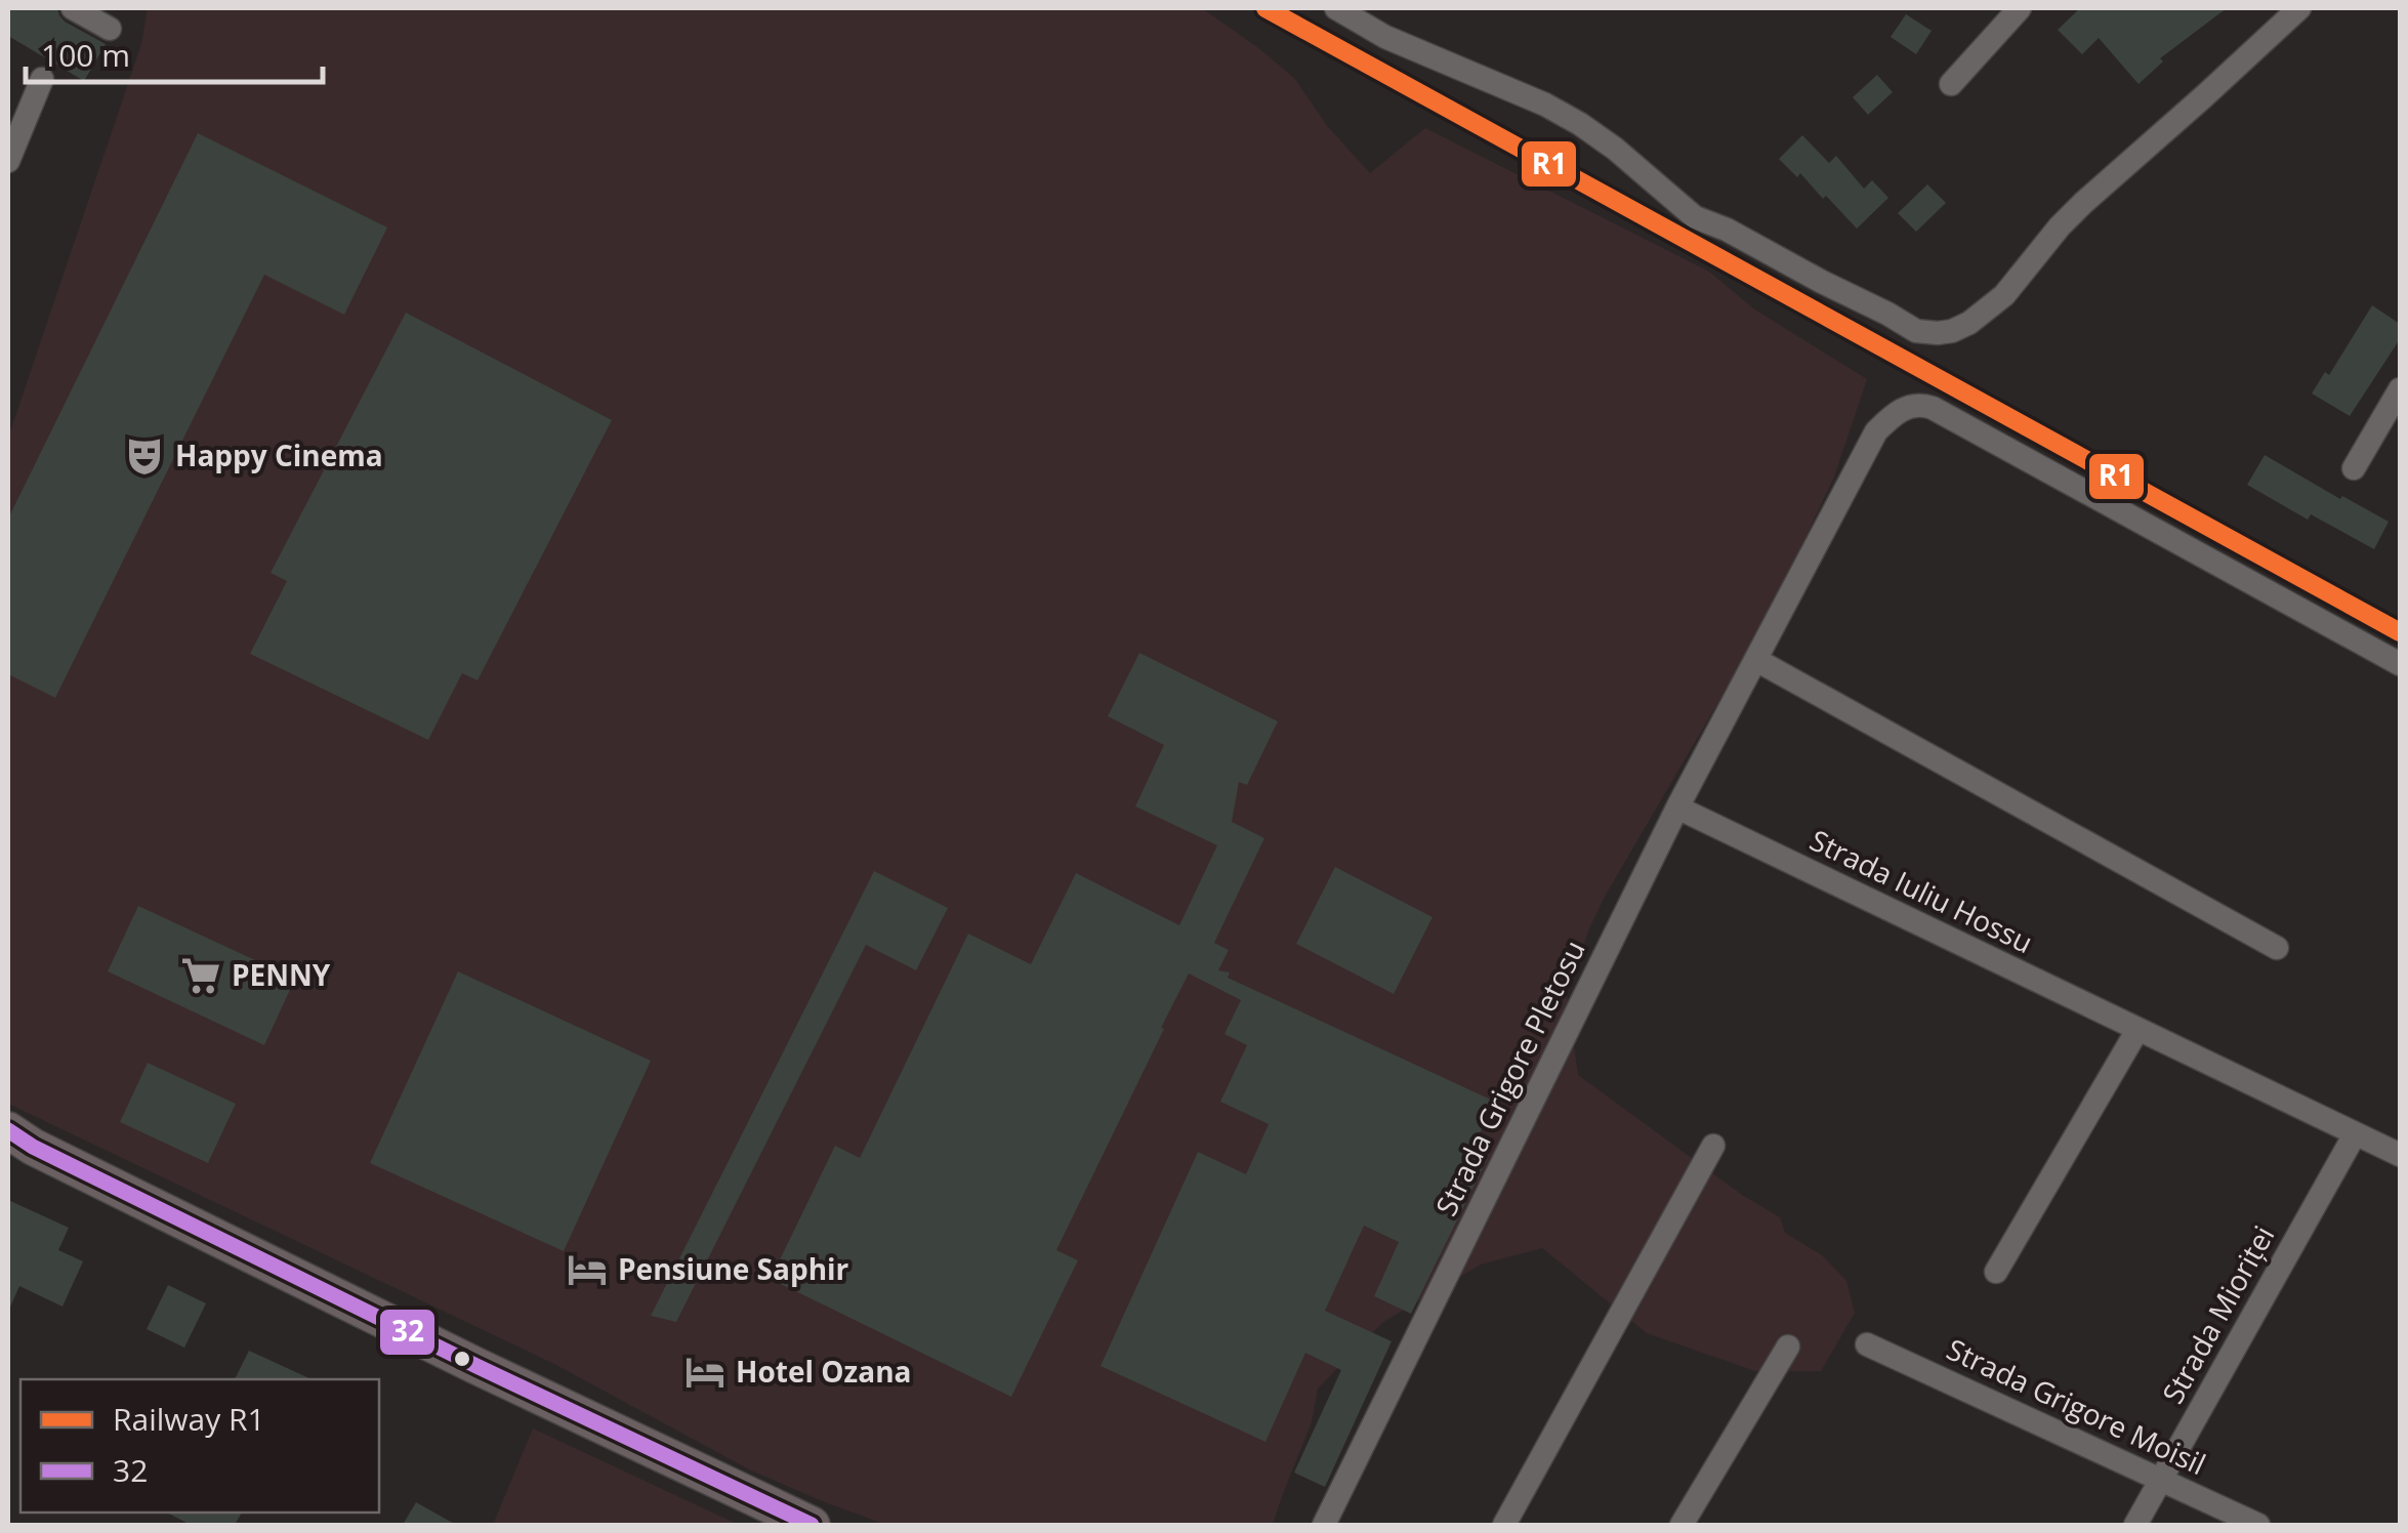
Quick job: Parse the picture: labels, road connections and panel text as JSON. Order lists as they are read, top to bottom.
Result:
{
  "streets": {
    "street": [
      "Strada Iuliu Hossu",
      "Strada Grigore Pletosu",
      "Strada Mioriței",
      "Strada Grigore Moisil"
    ]
  },
  "crossings": [
    ["Strada Iuliu Hossu", "Strada Grigore Pletosu"],
    ["Strada Iuliu Hossu", "Strada Mioriței"],
    ["Strada Mioriței", "Strada Grigore Moisil"]
  ],
  "places": {
    "theatre": ["Happy Cinema"],
    "supermarket": ["PENNY"],
    "hotel": ["Pensiune Saphir", "Hotel Ozana"]
  },
  "lines": ["rail line R1", "transit line 32"],
  "legend": ["Railway R1", "32"],
  "scale_bar": "100 m"
}
